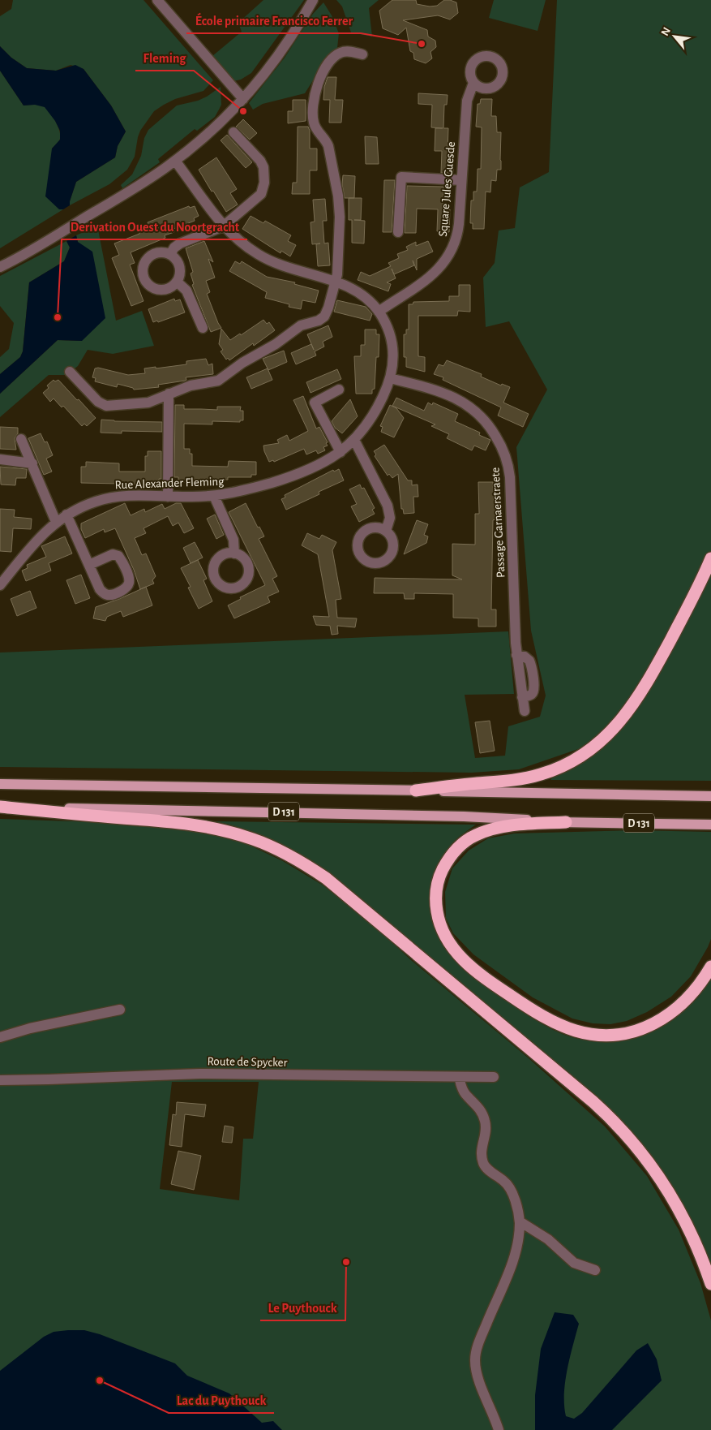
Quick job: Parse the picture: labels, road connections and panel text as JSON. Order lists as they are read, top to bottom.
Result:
{
  "streets": {
    "main road": ["D 131"],
    "street": [
      "Square Jules Guesde",
      "Rue Alexander Fleming",
      "Passage Garnaerstraete",
      "Route de Spycker"
    ]
  },
  "crossings": [
    ["Square Jules Guesde", "Rue Alexander Fleming"],
    ["Rue Alexander Fleming", "Passage Garnaerstraete"]
  ],
  "places": [
    "École primaire Francisco Ferrer",
    "Fleming",
    "Derivation Ouest du Noortgracht",
    "Le Puythouck",
    "Lac du Puythouck"
  ],
  "north": "top left"
}
